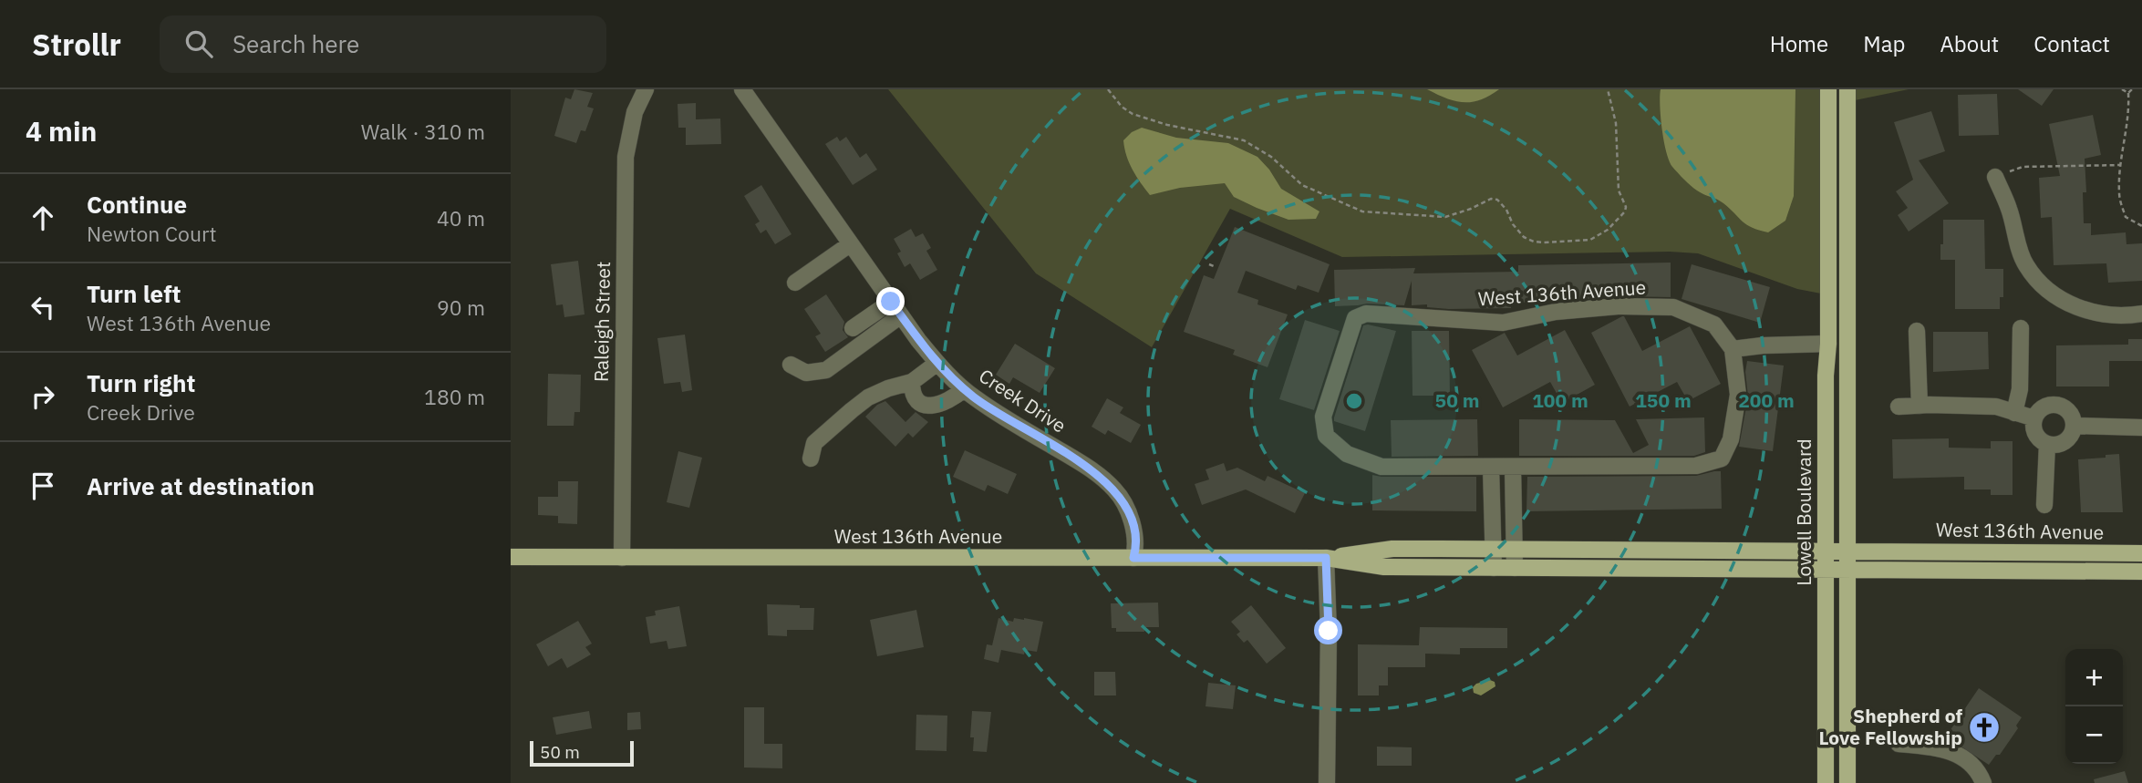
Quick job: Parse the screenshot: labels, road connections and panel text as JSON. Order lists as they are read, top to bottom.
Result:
{
  "streets": {
    "main road": ["West 136th Avenue", "Lowell Boulevard"],
    "street": ["Raleigh Street", "Creek Drive"]
  },
  "crossings": [
    ["West 136th Avenue", "Raleigh Street"],
    ["West 136th Avenue", "Creek Drive"],
    ["West 136th Avenue", "Lowell Boulevard"]
  ],
  "places": {
    "church": ["Shepherd of Love Fellowship"]
  },
  "scale_bar": "50 m",
  "page": {
    "header": "Strollr",
    "search": "Search here",
    "nav": [
      "Home",
      "Map",
      "About",
      "Contact"
    ],
    "heading": ["4 min", "Walk · 310 m"],
    "list": [
      ["Continue", "Newton Court", "40 m"],
      ["Turn left", "West 136th Avenue", "90 m"],
      ["Turn right", "Creek Drive", "180 m"],
      "Arrive at destination"
    ],
    "map_buttons": ["+", "−"],
    "scale": "50 m"
  },
  "rings": [
    "50 m",
    "100 m",
    "150 m",
    "200 m"
  ]
}
